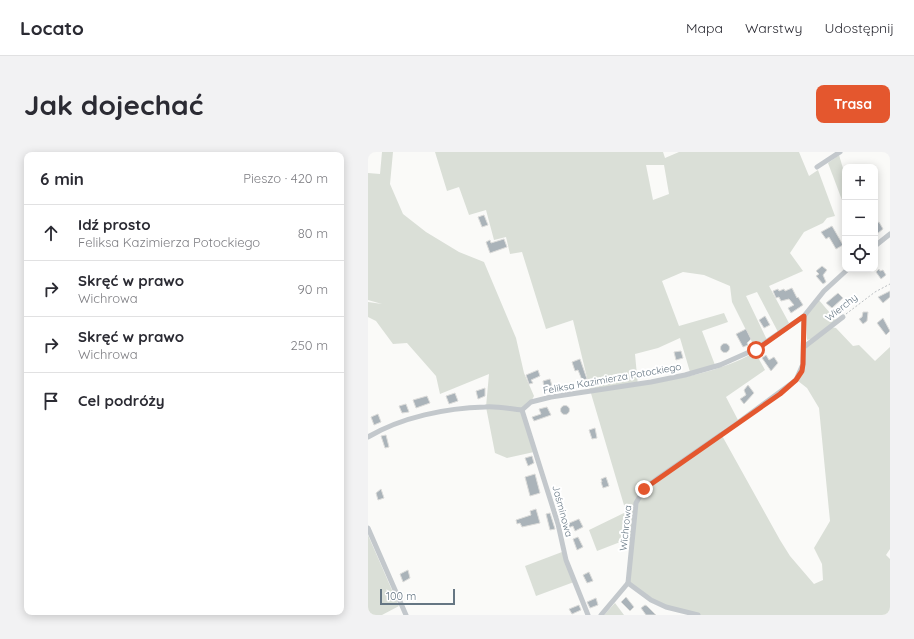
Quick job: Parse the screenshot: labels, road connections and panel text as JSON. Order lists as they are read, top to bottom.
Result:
{
  "streets": {
    "street": [
      "Wierchy",
      "Feliksa Kazimierza Potockiego",
      "Jaśminowa",
      "Wichrowa"
    ]
  },
  "crossings": [
    ["Wierchy", "Wichrowa"],
    ["Feliksa Kazimierza Potockiego", "Jaśminowa"],
    ["Feliksa Kazimierza Potockiego", "Wichrowa"]
  ],
  "scale_bar": "100 m",
  "page": {
    "header": "Locato",
    "nav": ["Mapa", "Warstwy", "Udostępnij"],
    "buttons": "Trasa",
    "title": "Jak dojechać",
    "heading": ["6 min", "Pieszo · 420 m"],
    "map_buttons": ["+", "−"],
    "list": [
      ["Idź prosto", "Feliksa Kazimierza Potockiego", "80 m"],
      ["Skręć w prawo", "Wichrowa", "90 m"],
      ["Skręć w prawo", "Wichrowa", "250 m"],
      "Cel podróży"
    ],
    "scale": "100 m"
  }
}
